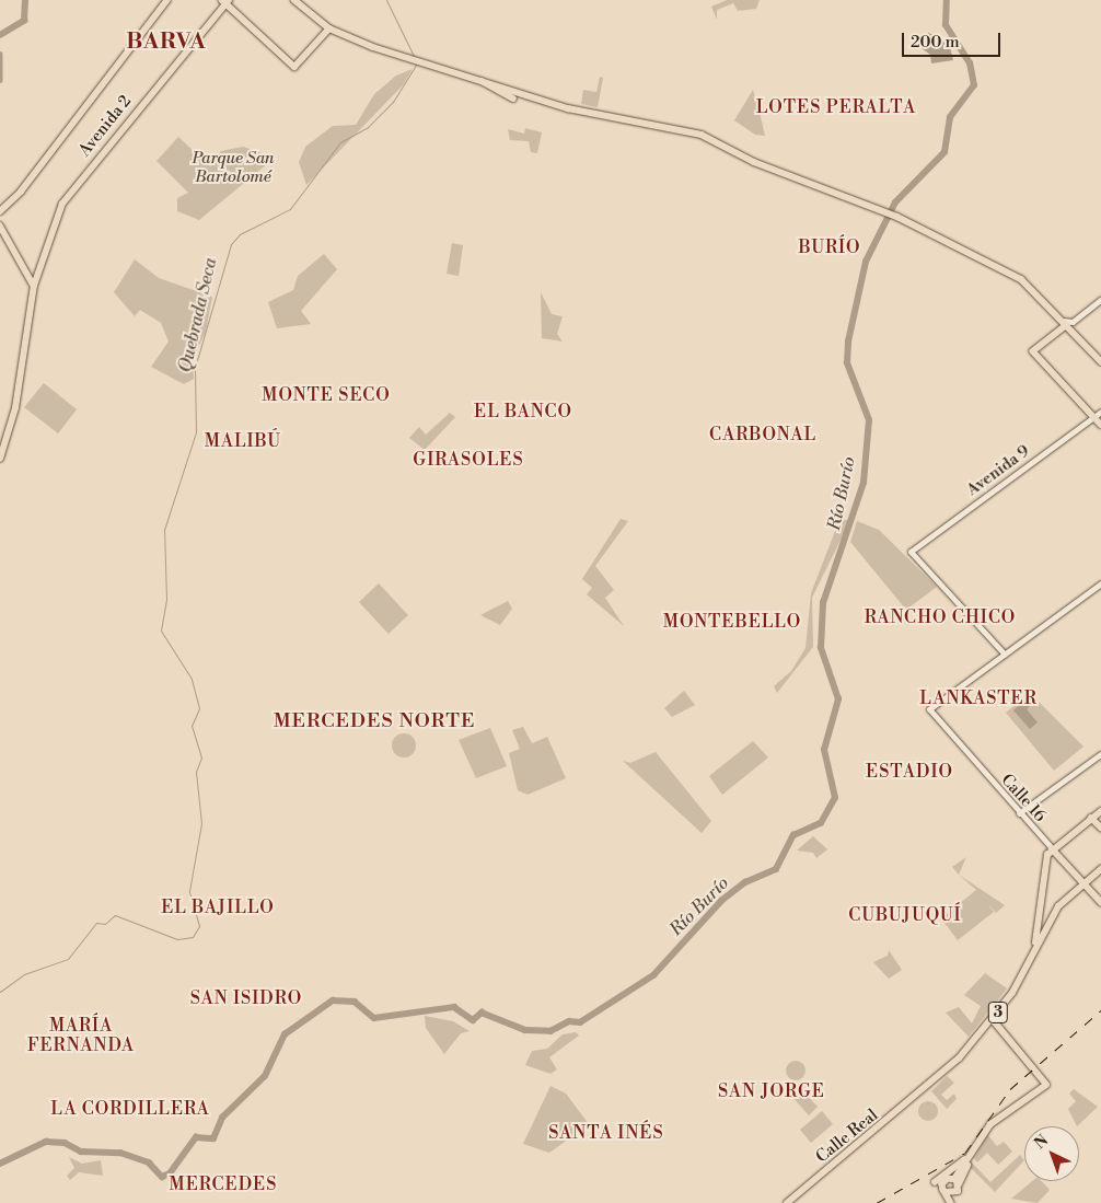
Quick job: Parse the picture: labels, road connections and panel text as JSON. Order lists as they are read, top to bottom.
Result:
{
  "streets": {
    "main road": [
      "Avenida 2",
      "Calle 16",
      "3",
      "Calle Real"
    ],
    "street": ["Avenida 9"]
  },
  "crossings": [
    ["Avenida 9", "Calle 16"],
    ["Calle 16", "3"],
    ["3", "Calle Real"]
  ],
  "districts": [
    "BARVA",
    "LOTES PERALTA",
    "BURÍO",
    "MONTE SECO",
    "EL BANCO",
    "CARBONAL",
    "MALIBÚ",
    "GIRASOLES",
    "RANCHO CHICO",
    "MONTEBELLO",
    "LANKASTER",
    "MERCEDES NORTE",
    "ESTADIO",
    "EL BAJILLO",
    "CUBUJUQUÍ",
    "SAN ISIDRO",
    "MARÍA FERNANDA",
    "SAN JORGE",
    "LA CORDILLERA",
    "SANTA INÉS",
    "MERCEDES"
  ],
  "water": ["Quebrada Seca", "Río Burío"],
  "parks": ["Parque San Bartolomé"],
  "scale_bar": "200 m",
  "north": "top left"
}
